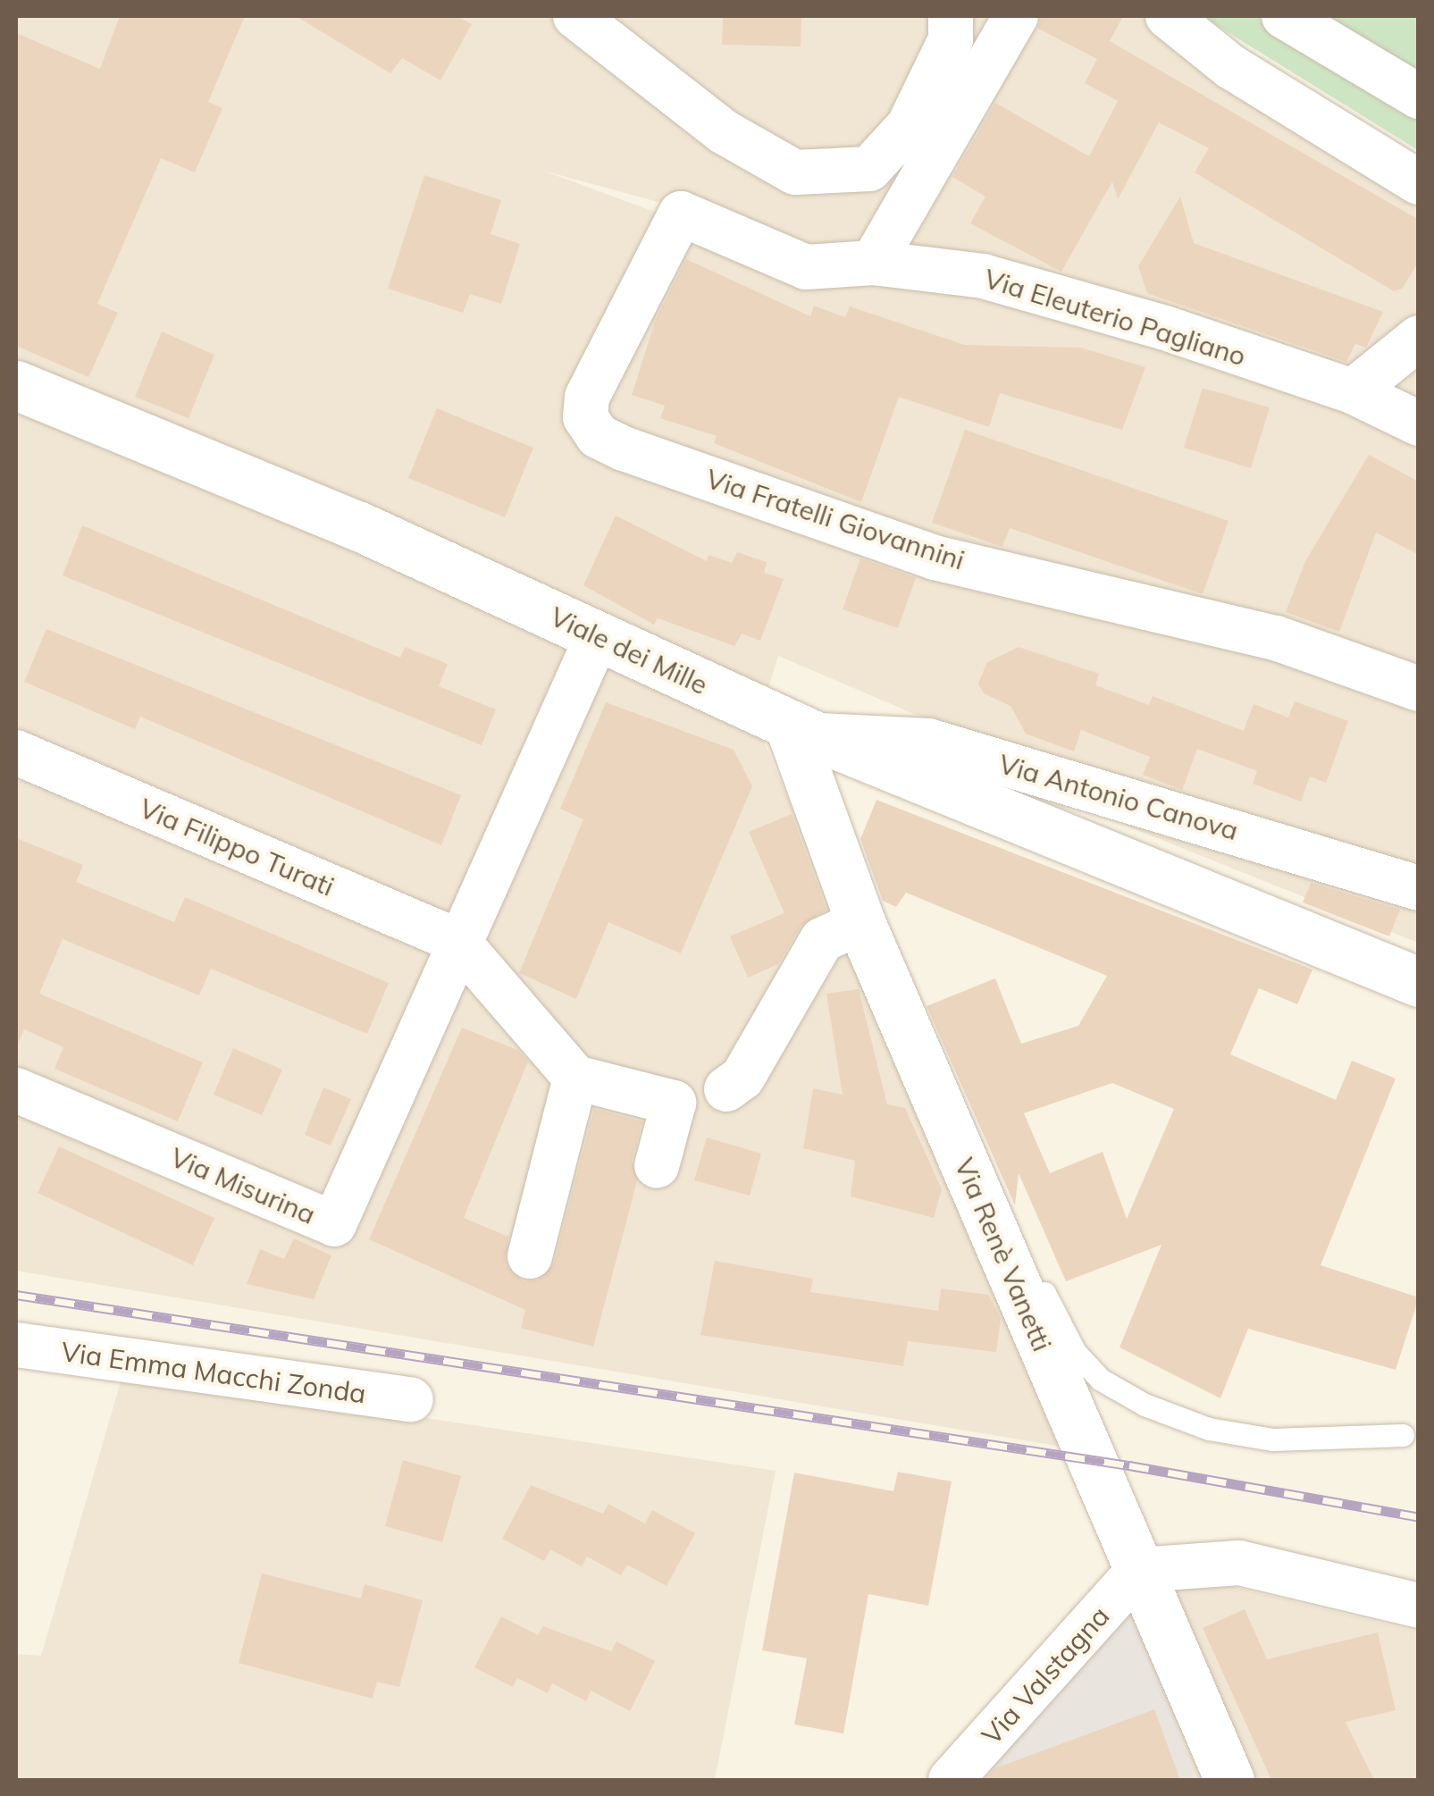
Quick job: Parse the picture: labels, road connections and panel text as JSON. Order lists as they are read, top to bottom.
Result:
{
  "streets": {
    "main road": ["Viale dei Mille", "Via Renè Vanetti"],
    "street": [
      "Via Eleuterio Pagliano",
      "Via Fratelli Giovannini",
      "Via Antonio Canova",
      "Via Filippo Turati",
      "Via Misurina",
      "Via Emma Macchi Zonda",
      "Via Valstagna"
    ]
  },
  "crossings": [
    ["Via Eleuterio Pagliano", "Via Fratelli Giovannini"],
    ["Viale dei Mille", "Via Antonio Canova"],
    ["Viale dei Mille", "Via Misurina"],
    ["Viale dei Mille", "Via Renè Vanetti"],
    ["Via Antonio Canova", "Via Renè Vanetti"],
    ["Via Filippo Turati", "Via Misurina"],
    ["Via Renè Vanetti", "Via Valstagna"]
  ]
}
